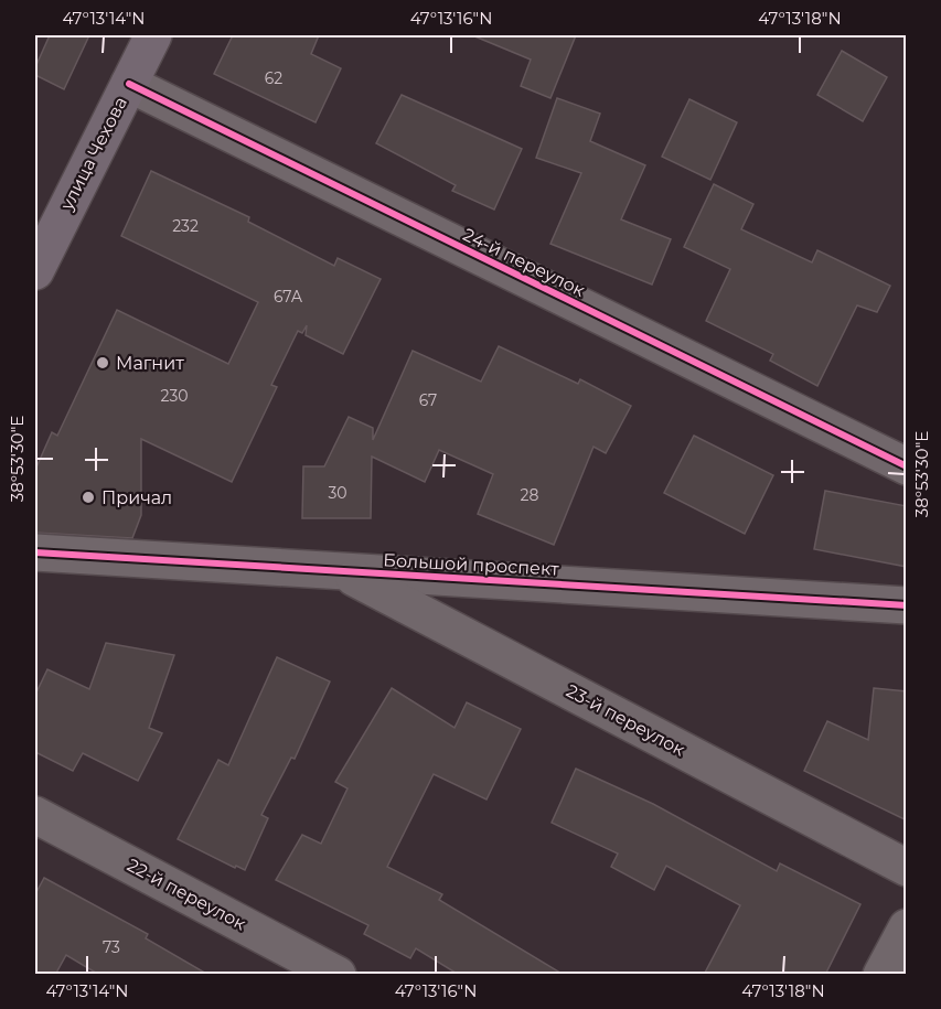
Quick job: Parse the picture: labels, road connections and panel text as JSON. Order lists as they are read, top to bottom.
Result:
{
  "streets": {
    "main road": ["улица Чехова"],
    "street": [
      "24-й переулок",
      "Большой проспект",
      "23-й переулок",
      "22-й переулок"
    ]
  },
  "crossings": [
    ["улица Чехова", "24-й переулок"],
    ["Большой проспект", "23-й переулок"]
  ],
  "places": ["Магнит", "Причал"],
  "house_numbers": [
    "62",
    "232",
    "67А",
    "230",
    "67",
    "30",
    "28",
    "73"
  ],
  "coordinates": [
    "47°13'14\"N",
    "47°13'16\"N",
    "47°13'18\"N",
    "38°53'30\"E"
  ]
}
